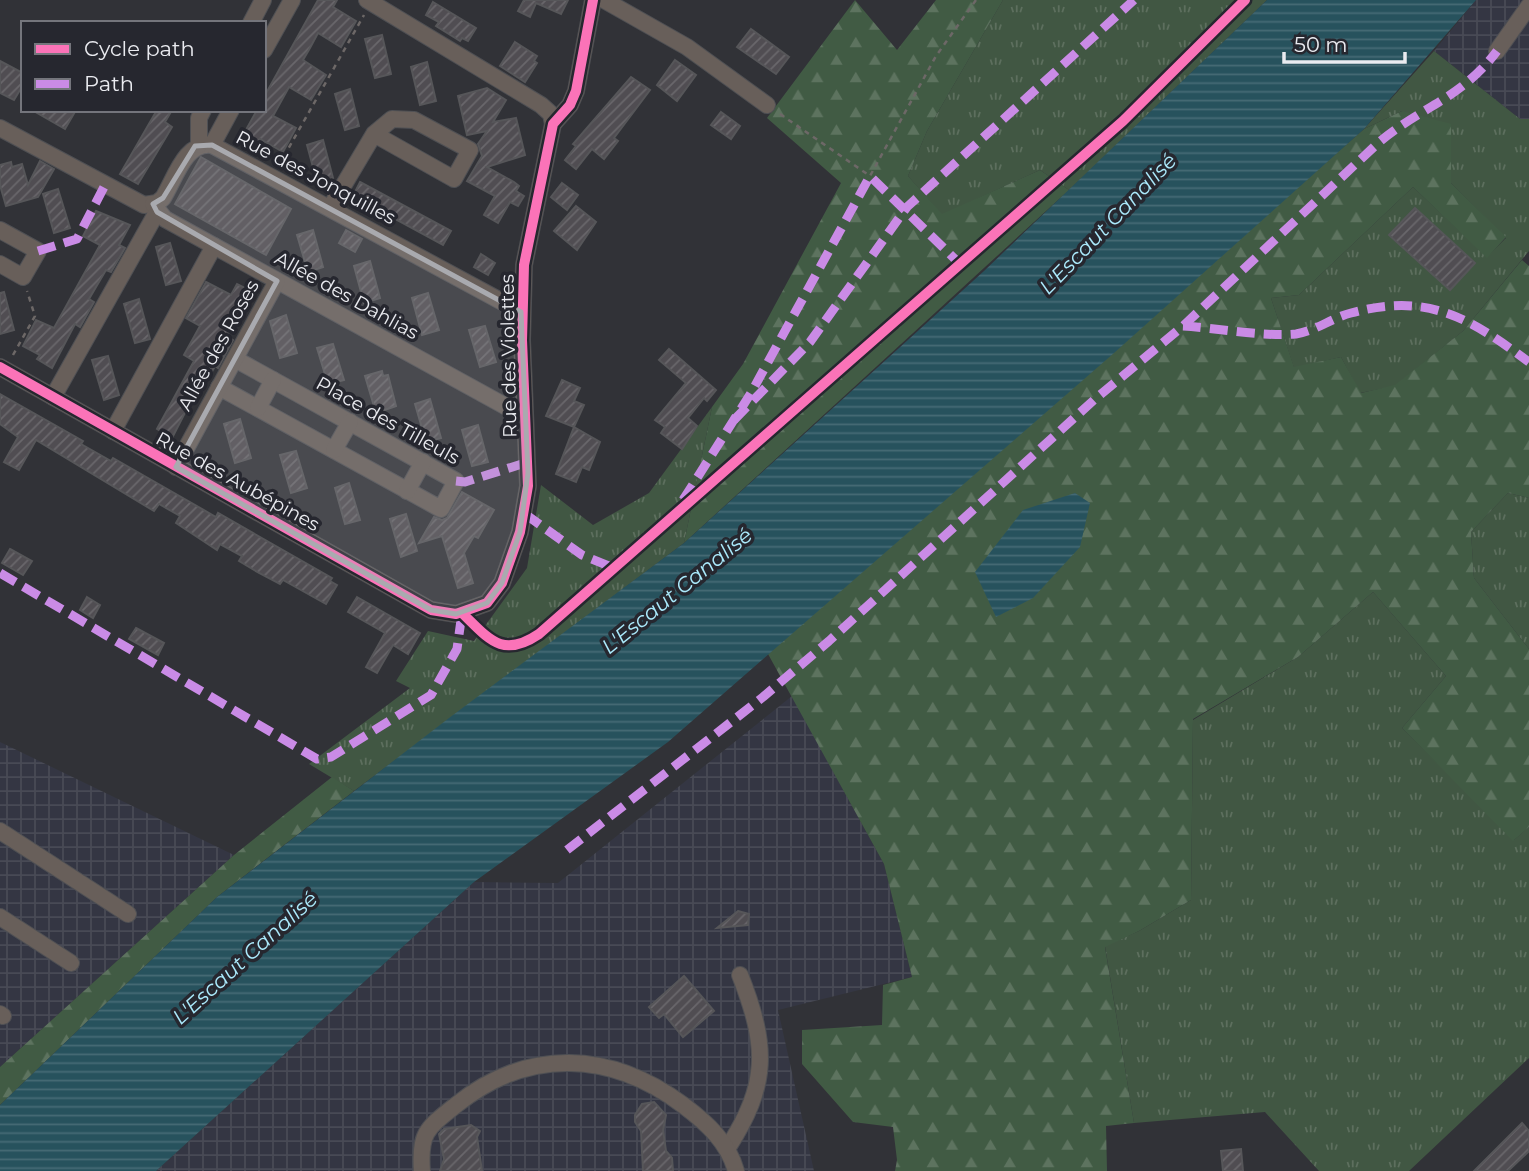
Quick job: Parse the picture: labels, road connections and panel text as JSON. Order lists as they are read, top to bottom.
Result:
{
  "streets": {
    "street": [
      "Rue des Jonquilles",
      "Allée des Dahlias",
      "Allée des Roses",
      "Rue des Violettes",
      "Place des Tilleuls",
      "Rue des Aubépines"
    ]
  },
  "crossings": [
    ["Rue des Jonquilles", "Rue des Violettes"],
    ["Allée des Dahlias", "Allée des Roses"],
    ["Allée des Dahlias", "Rue des Violettes"],
    ["Allée des Roses", "Place des Tilleuls"],
    ["Allée des Roses", "Rue des Aubépines"],
    ["Rue des Violettes", "Rue des Aubépines"]
  ],
  "water": ["L'Escaut Canalisé"],
  "legend": ["Cycle path", "Path"],
  "scale_bar": "50 m"
}
